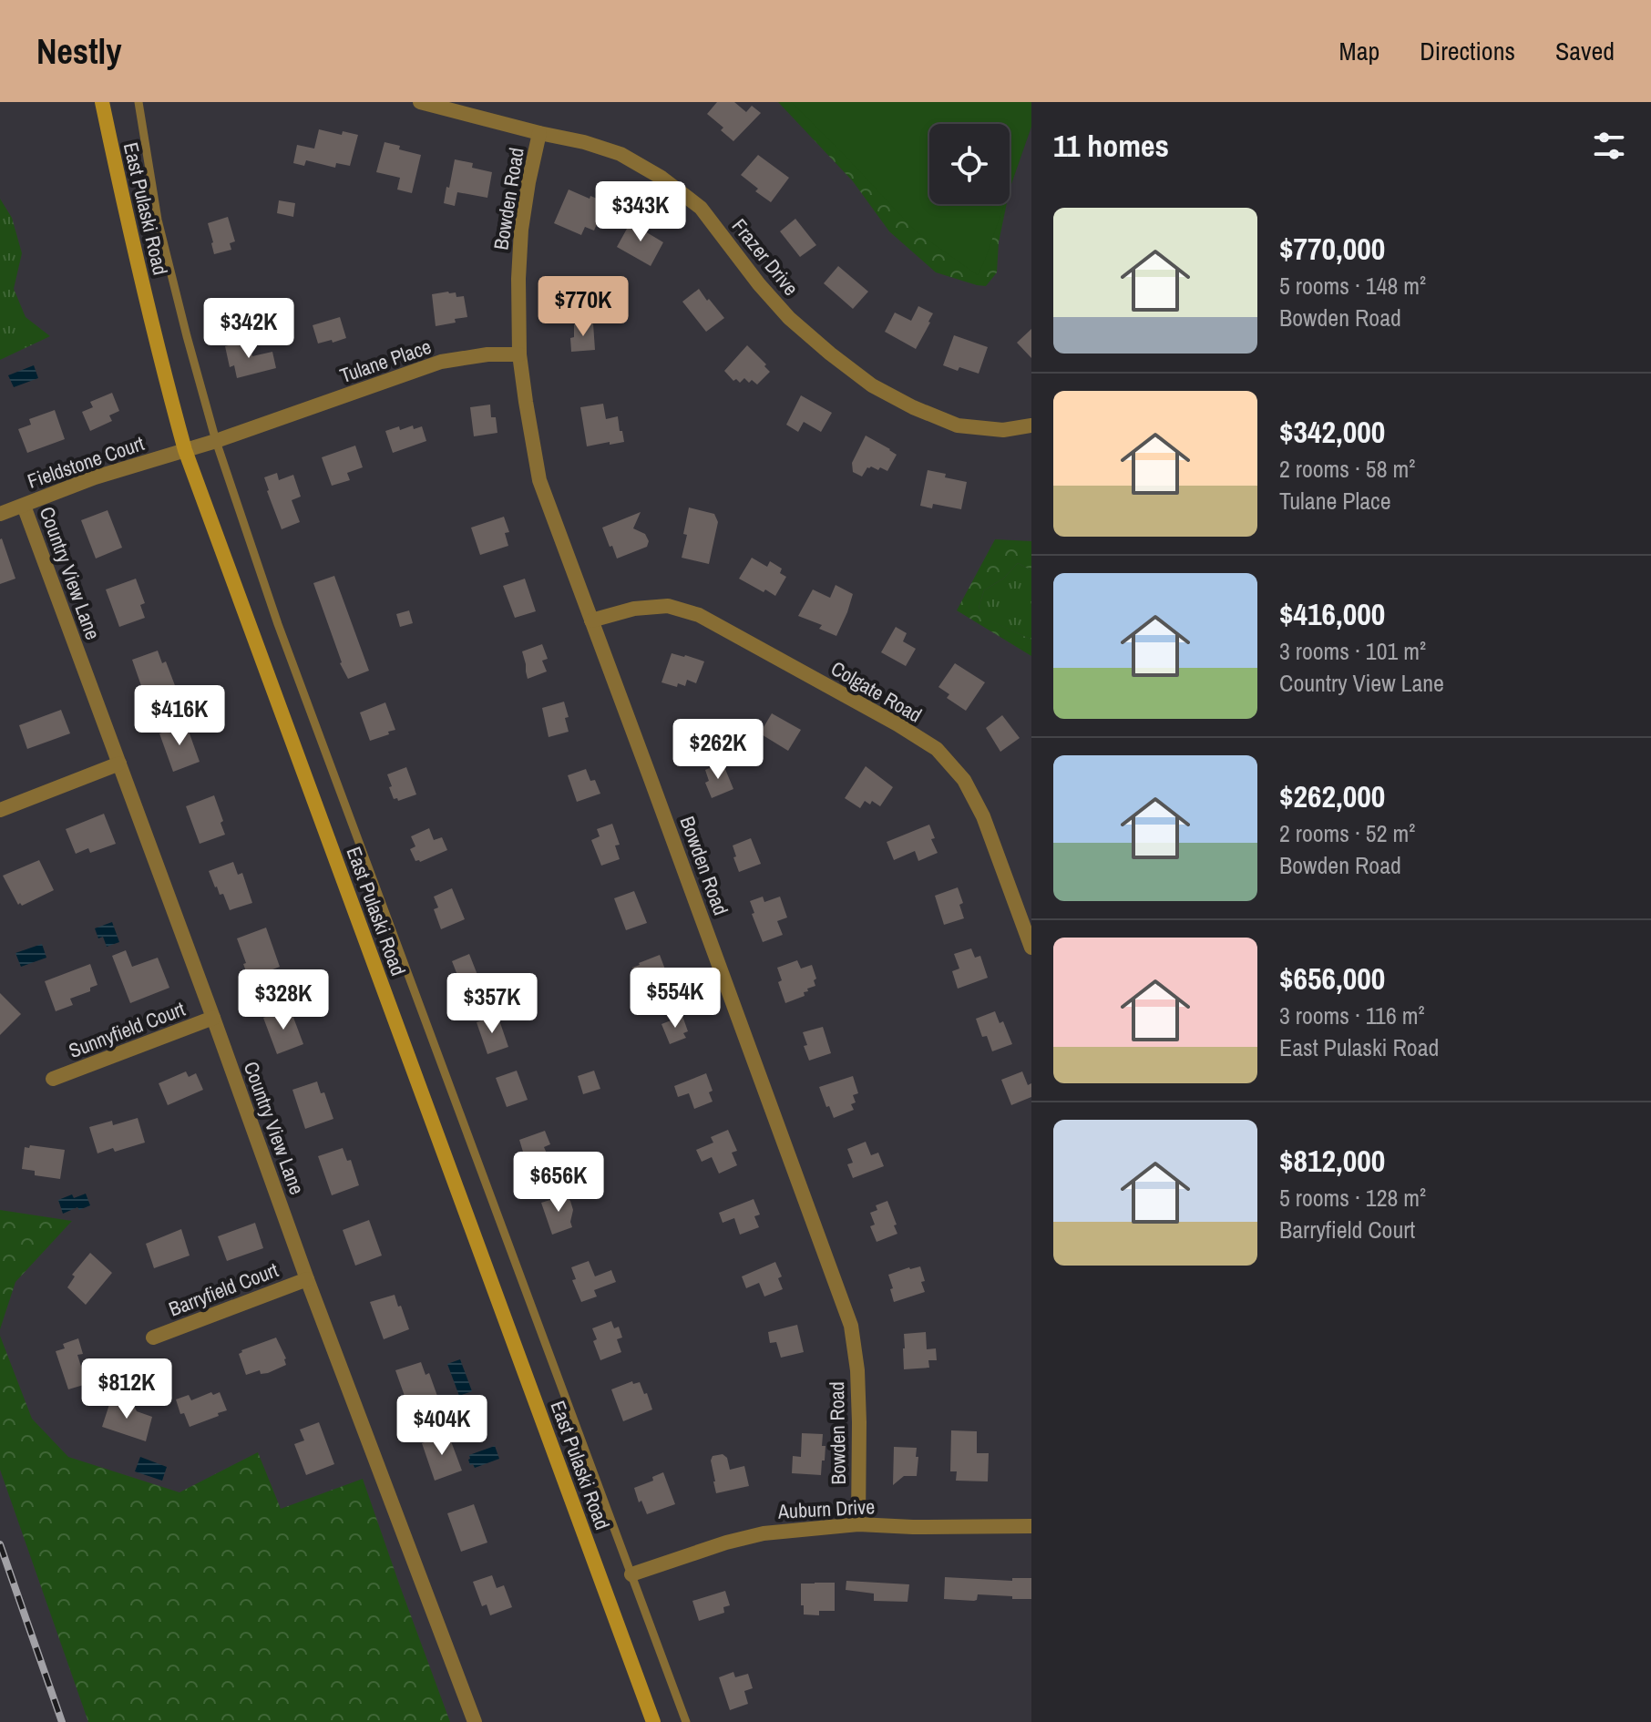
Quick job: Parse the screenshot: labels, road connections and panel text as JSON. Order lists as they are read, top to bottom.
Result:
{
  "streets": {
    "main road": ["East Pulaski Road"],
    "street": [
      "Bowden Road",
      "Frazer Drive",
      "Tulane Place",
      "Fieldstone Court",
      "Country View Lane",
      "Colgate Road",
      "Sunnyfield Court",
      "Barryfield Court",
      "Auburn Drive"
    ]
  },
  "crossings": [
    ["Bowden Road", "Frazer Drive"],
    ["Bowden Road", "Tulane Place"],
    ["Bowden Road", "Colgate Road"],
    ["Bowden Road", "Auburn Drive"],
    ["East Pulaski Road", "Tulane Place"],
    ["East Pulaski Road", "Fieldstone Court"],
    ["Tulane Place", "Fieldstone Court"],
    ["Fieldstone Court", "Country View Lane"],
    ["Country View Lane", "Sunnyfield Court"],
    ["Country View Lane", "Barryfield Court"]
  ],
  "page": {
    "header": "Nestly",
    "nav": ["Map", "Directions", "Saved"],
    "heading": "11 homes",
    "price": [
      "$343K",
      "$770K",
      "$342K",
      "$416K",
      "$262K",
      "$554K",
      "$328K",
      "$357K",
      "$656K",
      "$812K",
      "$404K"
    ],
    "list": [
      {
        "name": "$770,000",
        "note": "5 rooms · 148 m² · Bowden Road"
      },
      {
        "name": "$342,000",
        "note": "2 rooms · 58 m² · Tulane Place"
      },
      {
        "name": "$416,000",
        "note": "3 rooms · 101 m² · Country View Lane"
      },
      {
        "name": "$262,000",
        "note": "2 rooms · 52 m² · Bowden Road"
      },
      {
        "name": "$656,000",
        "note": "3 rooms · 116 m² · East Pulaski Road"
      },
      {
        "name": "$812,000",
        "note": "5 rooms · 128 m² · Barryfield Court"
      }
    ]
  }
}
